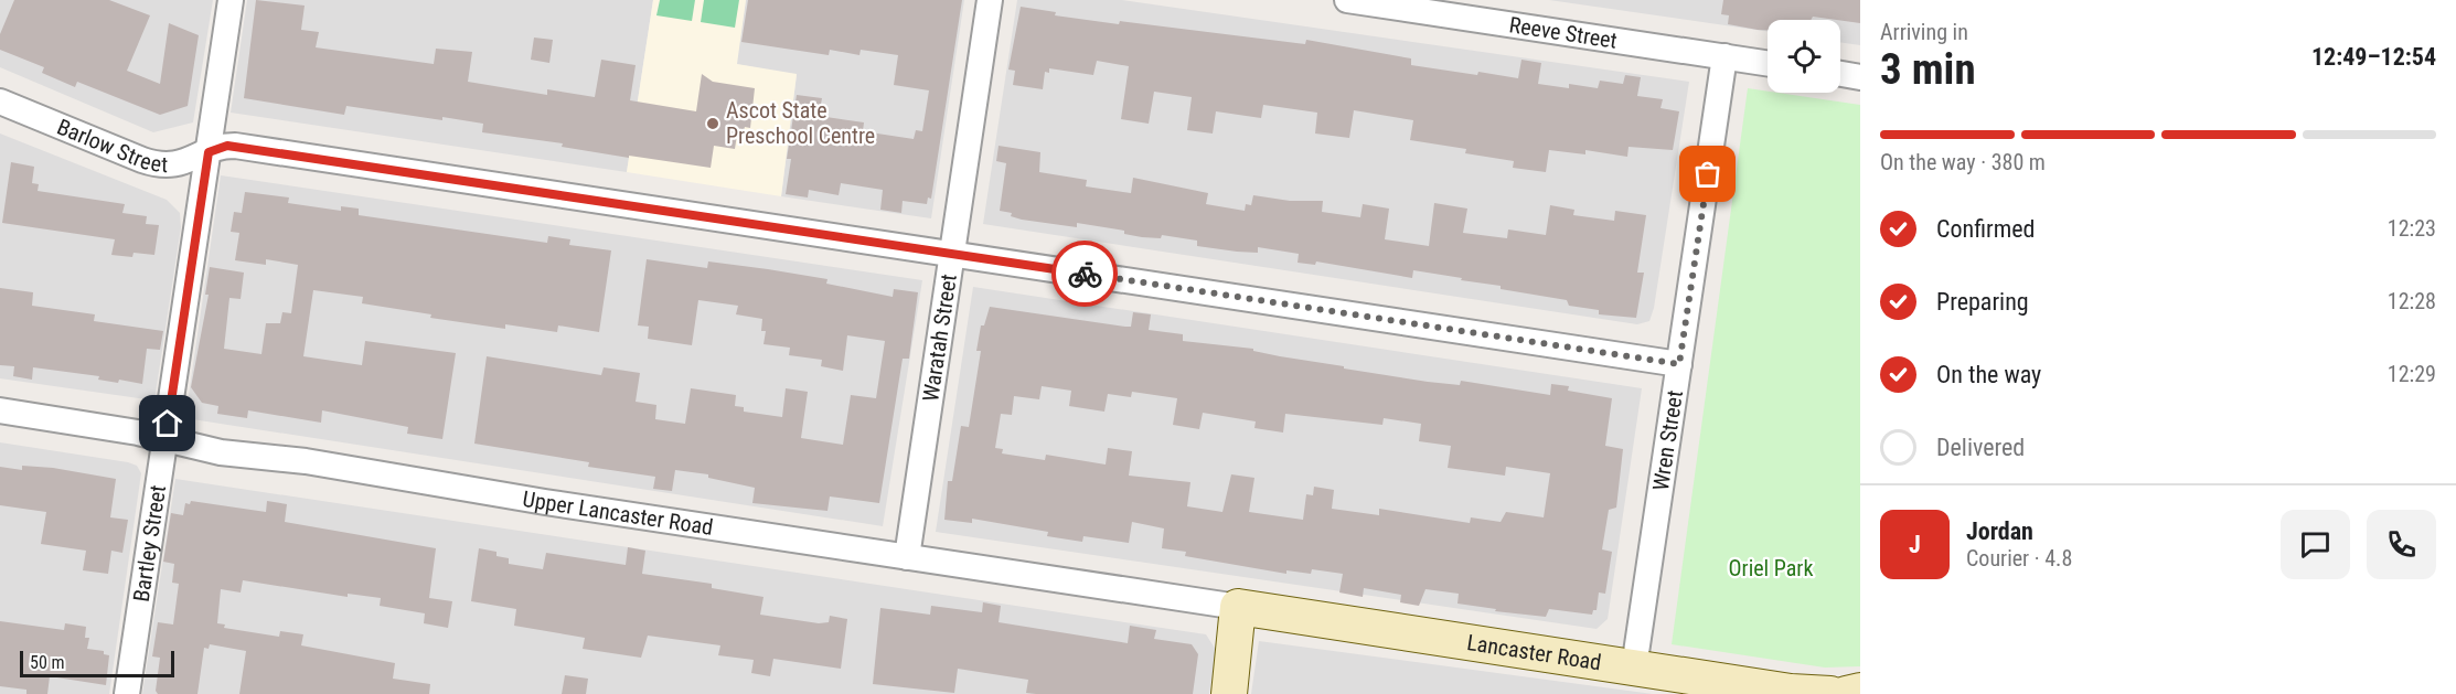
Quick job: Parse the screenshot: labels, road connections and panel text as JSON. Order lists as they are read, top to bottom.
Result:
{
  "streets": {
    "street": [
      "Reeve Street",
      "Barlow Street",
      "Waratah Street",
      "Wren Street",
      "Upper Lancaster Road",
      "Bartley Street",
      "Lancaster Road"
    ]
  },
  "crossings": [
    ["Reeve Street", "Wren Street"],
    ["Barlow Street", "Waratah Street"],
    ["Barlow Street", "Wren Street"],
    ["Barlow Street", "Bartley Street"],
    ["Waratah Street", "Upper Lancaster Road"],
    ["Wren Street", "Lancaster Road"],
    ["Upper Lancaster Road", "Bartley Street"],
    ["Upper Lancaster Road", "Lancaster Road"]
  ],
  "parks": ["Oriel Park"],
  "places": ["Ascot State Preschool Centre"],
  "scale_bar": "50 m",
  "page": {
    "heading": ["3 min", "Arriving in", "12:49–12:54"],
    "panel": ["Jordan", "Courier · 4.8"],
    "bar": "On the way · 380 m",
    "list": [
      ["Confirmed", "12:23"],
      ["Preparing", "12:28"],
      ["On the way", "12:29"],
      "Delivered"
    ],
    "round": "J",
    "scale": "50 m"
  }
}
